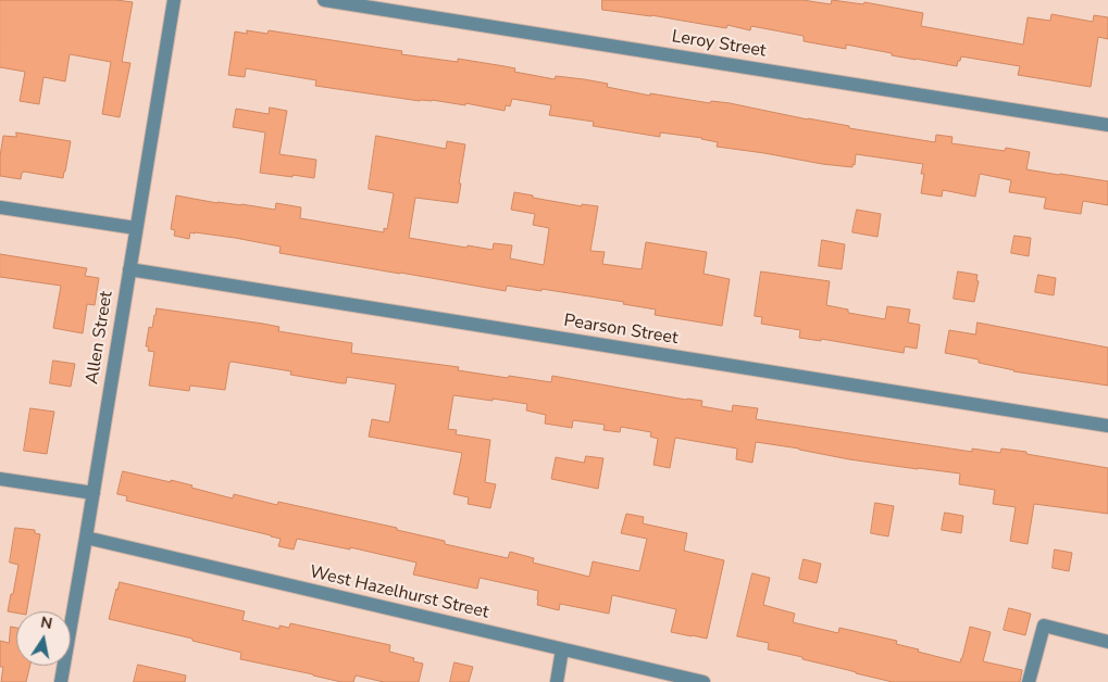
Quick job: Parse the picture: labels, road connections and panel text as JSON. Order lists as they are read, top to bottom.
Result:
{
  "streets": {
    "street": [
      "Leroy Street",
      "Pearson Street",
      "Allen Street",
      "West Hazelhurst Street"
    ]
  },
  "crossings": [
    ["Pearson Street", "Allen Street"],
    ["Allen Street", "West Hazelhurst Street"]
  ],
  "north": "top"
}
